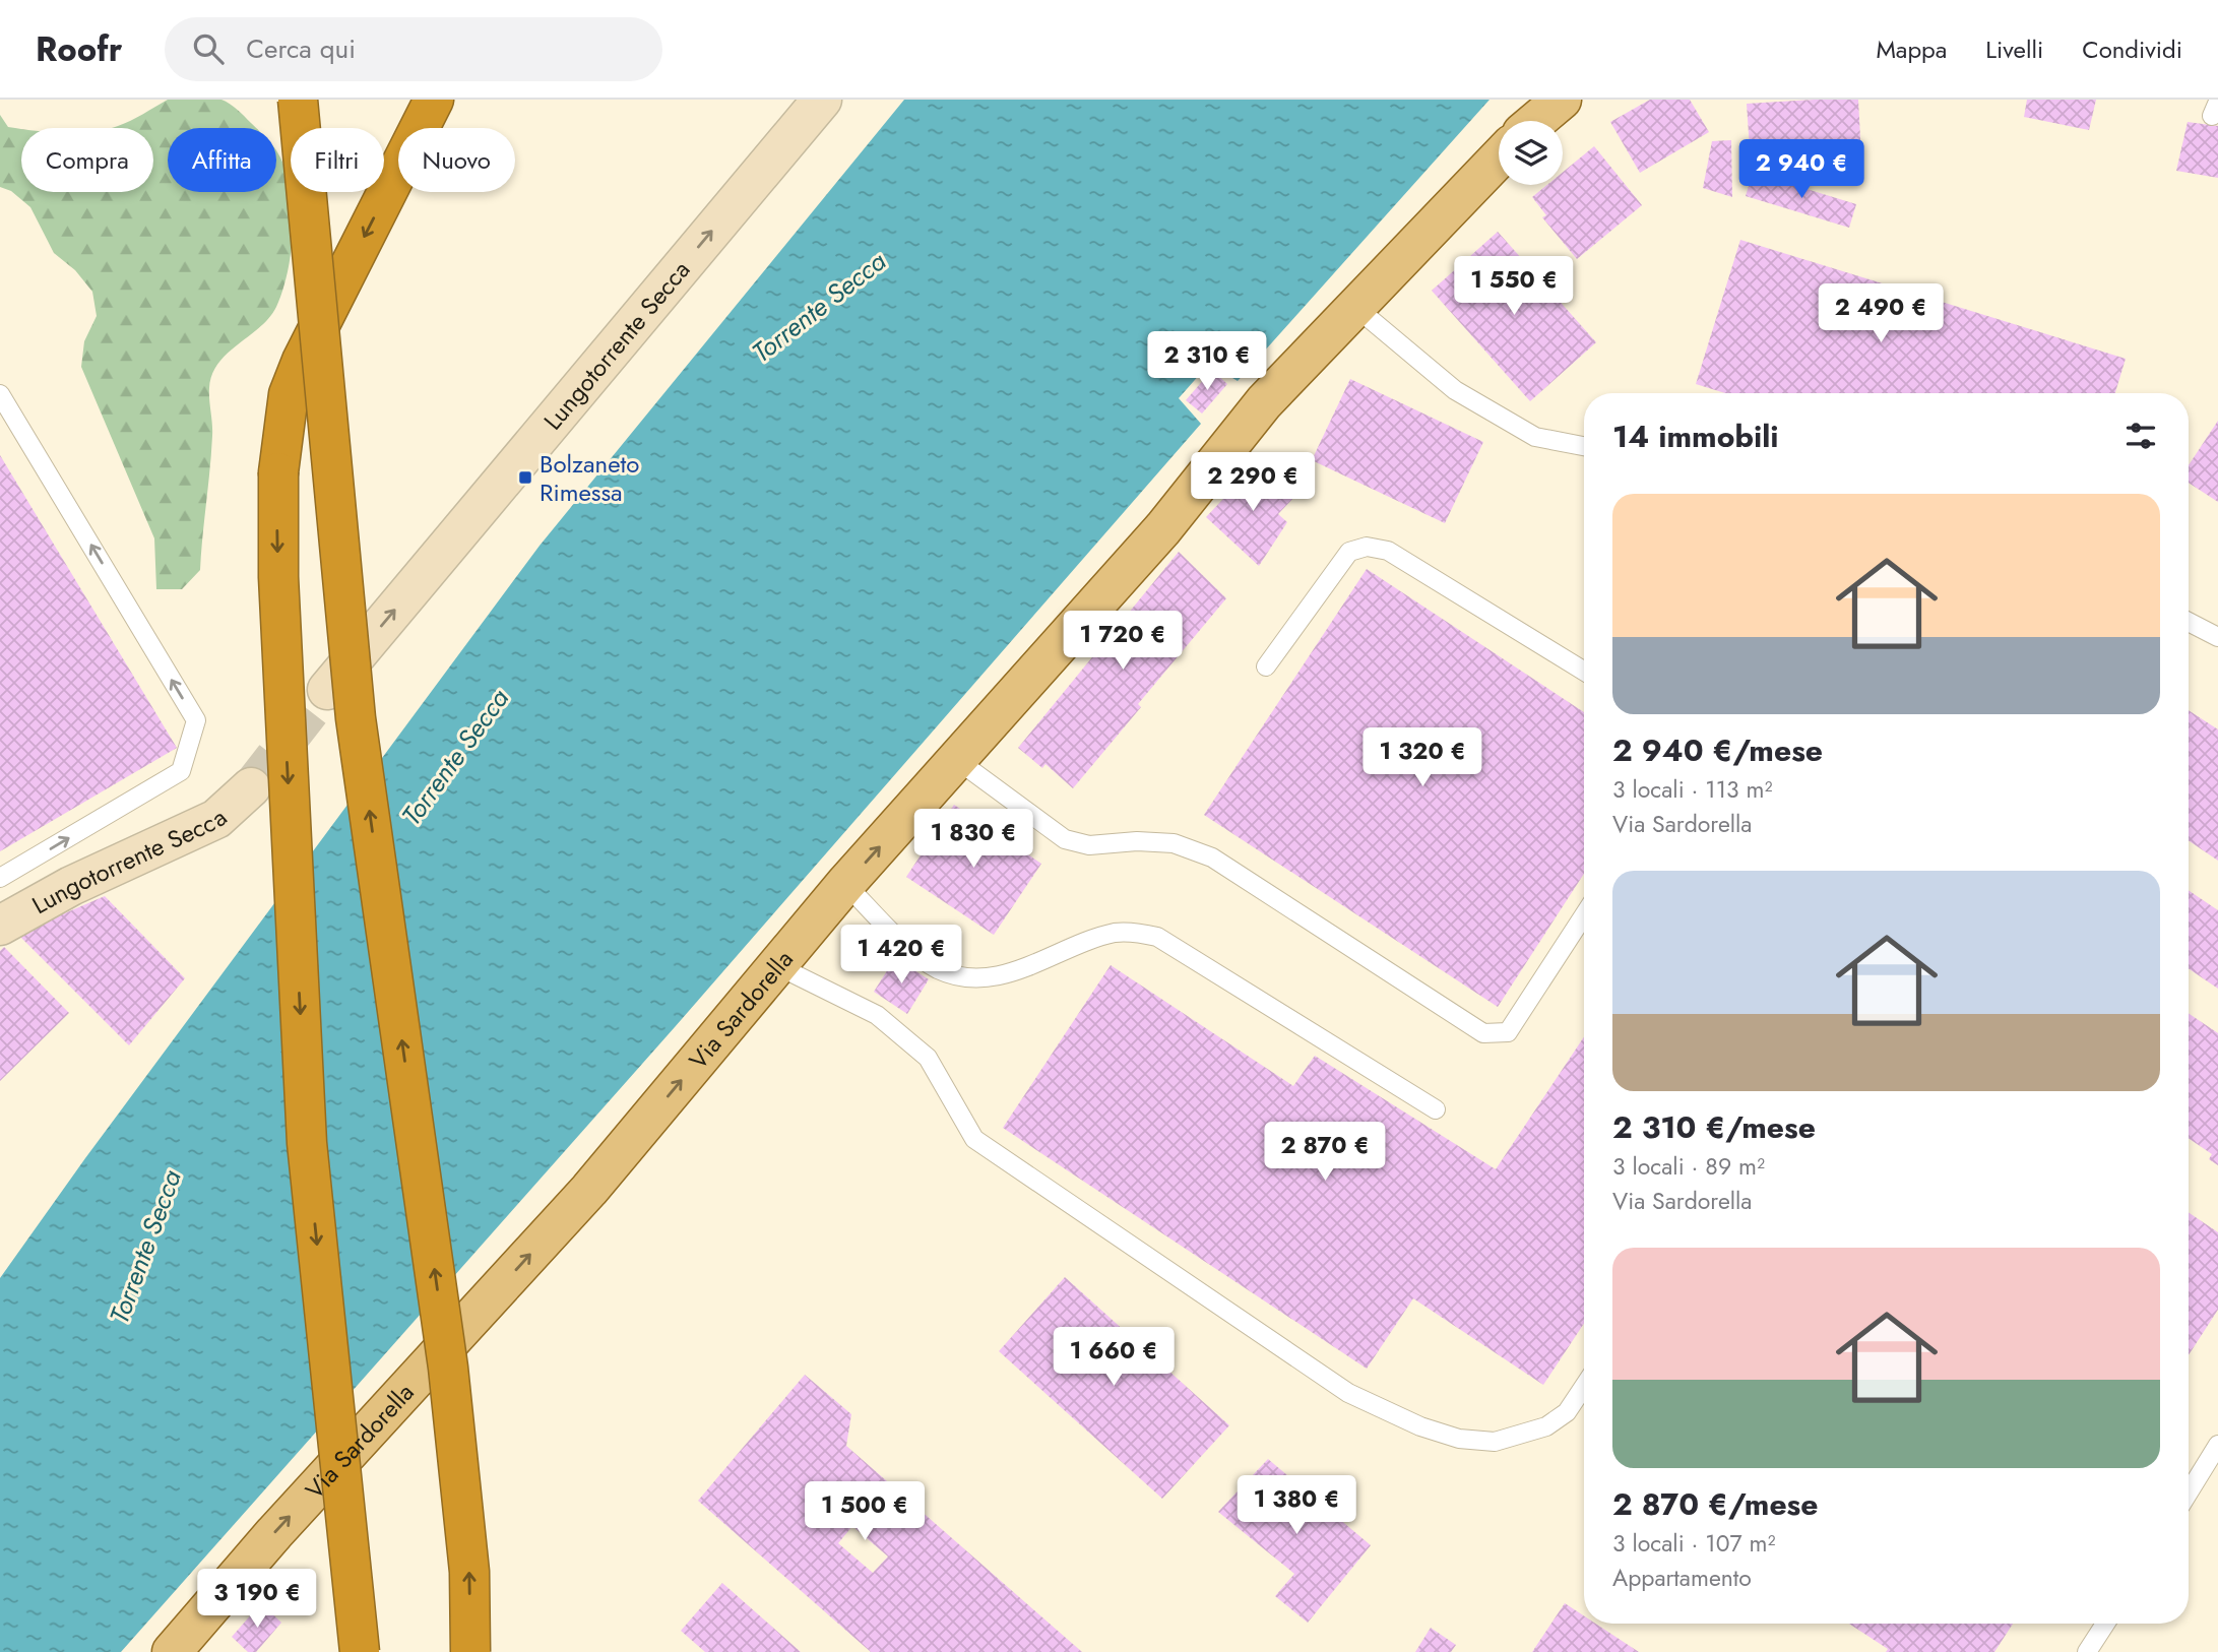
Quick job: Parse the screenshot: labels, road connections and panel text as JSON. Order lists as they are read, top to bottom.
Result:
{
  "streets": {
    "main road": ["Lungotorrente Secca", "Via Sardorella"]
  },
  "one_way": ["Lungotorrente Secca", "Via Sardorella"],
  "water": ["Torrente Secca"],
  "places": {
    "transit": ["Bolzaneto Rimessa"]
  },
  "page": {
    "header": "Roofr",
    "search": "Cerca qui",
    "nav": ["Mappa", "Livelli", "Condividi"],
    "chip": [
      "Compra",
      "Affitta",
      "Filtri",
      "Nuovo"
    ],
    "price": [
      "2 940 €",
      "1 550 €",
      "2 490 €",
      "2 310 €",
      "2 290 €",
      "1 720 €",
      "1 320 €",
      "1 830 €",
      "1 420 €",
      "2 870 €",
      "1 660 €",
      "1 380 €",
      "1 500 €",
      "3 190 €"
    ],
    "heading": "14 immobili",
    "list": [
      {
        "name": "2 940 €/mese",
        "note": "3 locali · 113 m² · Via Sardorella"
      },
      {
        "name": "2 310 €/mese",
        "note": "3 locali · 89 m² · Via Sardorella"
      },
      {
        "name": "2 870 €/mese",
        "note": "3 locali · 107 m² · Appartamento"
      }
    ]
  }
}
